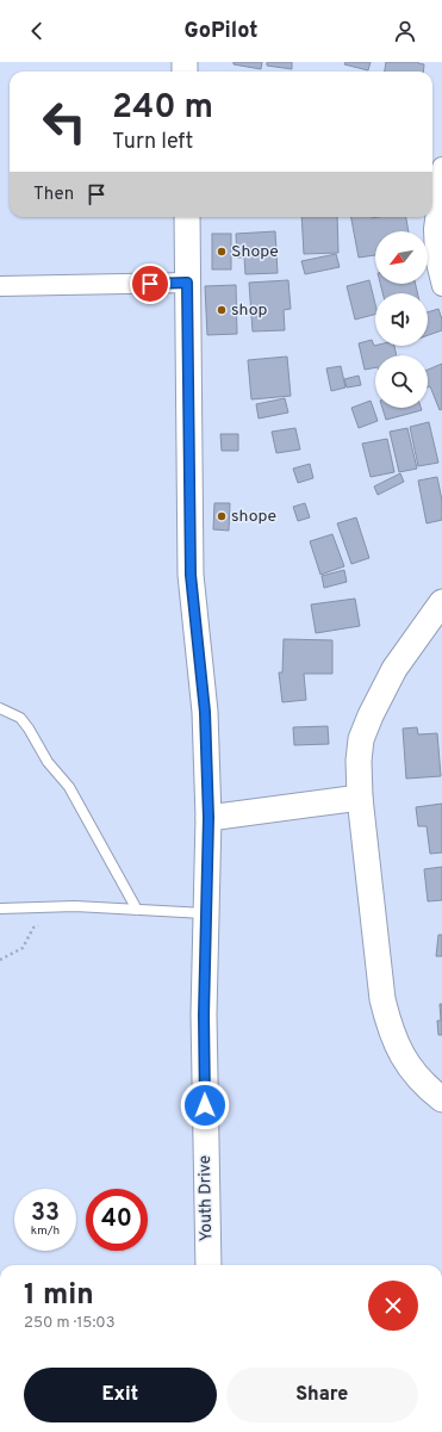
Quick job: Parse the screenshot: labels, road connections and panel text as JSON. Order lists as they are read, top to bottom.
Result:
{
  "streets": {
    "street": ["Youth Drive"]
  },
  "places": ["Shope", "shop", "shope"],
  "north": "bottom left",
  "page": {
    "header": "GoPilot",
    "turn": ["240 m", "Turn left"],
    "then": "Then",
    "speed": "33 km/h",
    "limit": "40",
    "heading": ["1 min", "250 m · 15:03"],
    "buttons": ["Exit", "Share"]
  }
}
